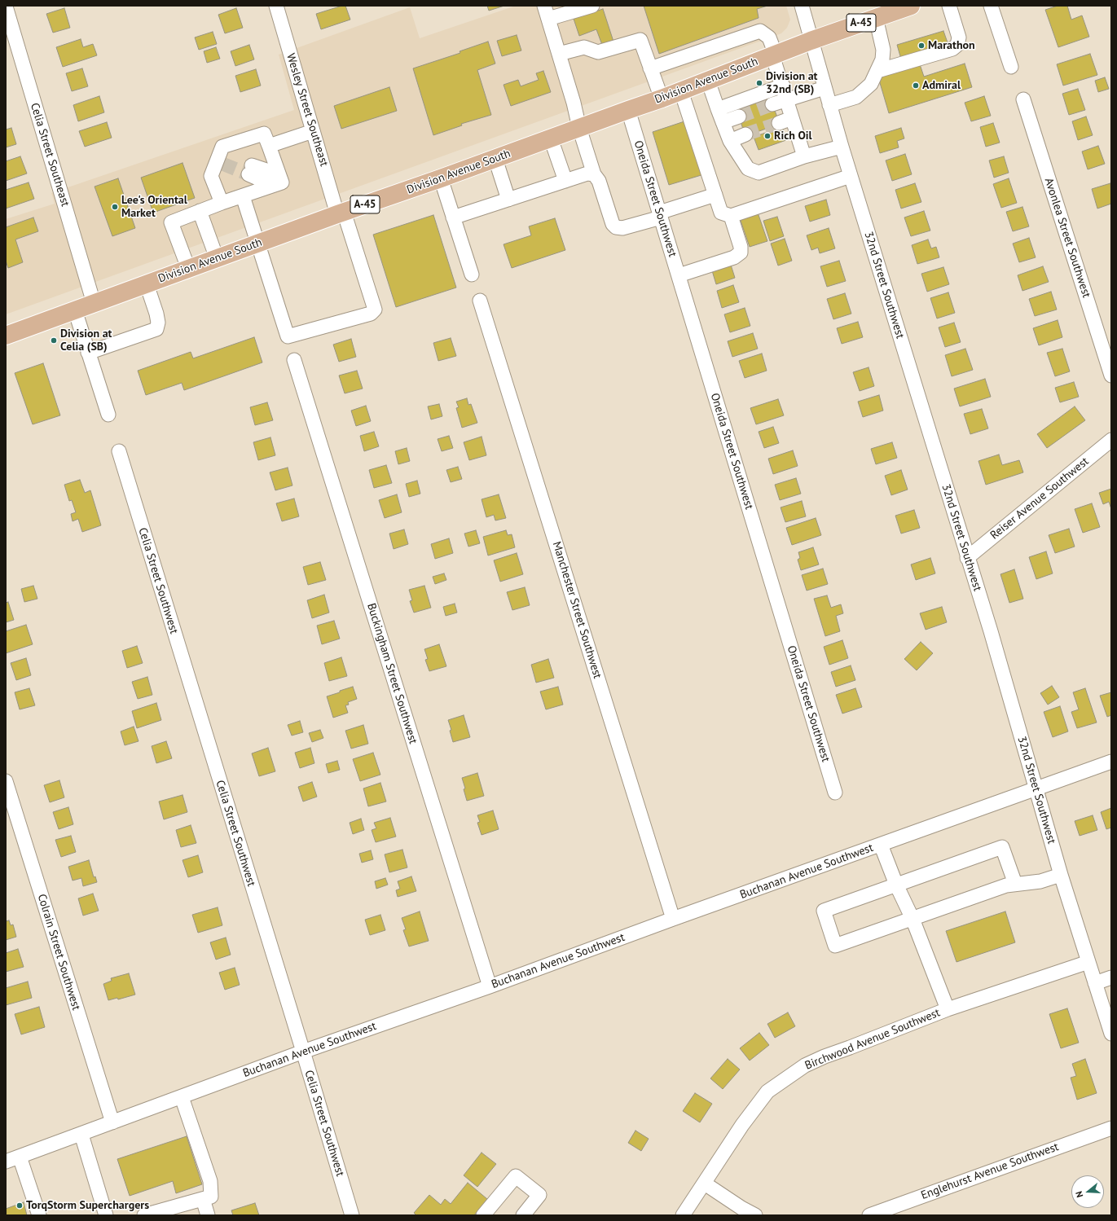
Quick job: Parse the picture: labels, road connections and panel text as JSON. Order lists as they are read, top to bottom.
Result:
{
  "streets": {
    "main road": ["A-45", "Division Avenue South"],
    "street": [
      "Wesley Street Southeast",
      "Celia Street Southeast",
      "Oneida Street Southwest",
      "Avonlea Street Southwest",
      "32nd Street Southwest",
      "Reiser Avenue Southwest",
      "Celia Street Southwest",
      "Manchester Street Southwest",
      "Buckingham Street Southwest",
      "Buchanan Avenue Southwest",
      "Colrain Street Southwest",
      "Birchwood Avenue Southwest",
      "Englehurst Avenue Southwest"
    ]
  },
  "crossings": [
    ["Division Avenue South", "Wesley Street Southeast"],
    ["Division Avenue South", "Celia Street Southeast"],
    ["Division Avenue South", "Oneida Street Southwest"],
    ["Division Avenue South", "32nd Street Southwest"],
    ["32nd Street Southwest", "Reiser Avenue Southwest"],
    ["32nd Street Southwest", "Buchanan Avenue Southwest"],
    ["32nd Street Southwest", "Birchwood Avenue Southwest"],
    ["Celia Street Southwest", "Buchanan Avenue Southwest"],
    ["Manchester Street Southwest", "Buchanan Avenue Southwest"],
    ["Buckingham Street Southwest", "Buchanan Avenue Southwest"],
    ["Buchanan Avenue Southwest", "Colrain Street Southwest"]
  ],
  "places": [
    "Marathon",
    "Division at 32nd (SB)",
    "Admiral",
    "Rich Oil",
    "Lee's Oriental Market",
    "Division at Celia (SB)",
    "TorqStorm Superchargers"
  ],
  "north": "left"
}
